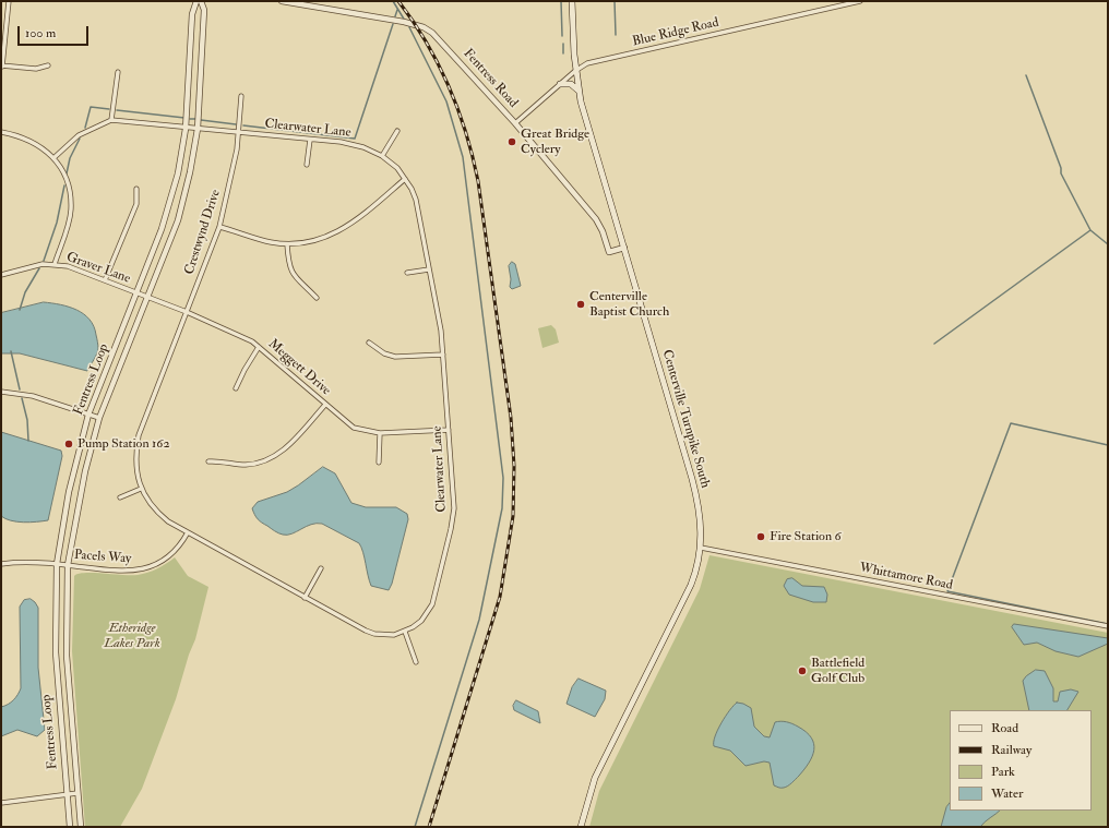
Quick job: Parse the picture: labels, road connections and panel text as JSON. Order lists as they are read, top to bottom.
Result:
{
  "streets": {
    "main road": ["Centerville Turnpike South"],
    "street": [
      "Blue Ridge Road",
      "Fentress Road",
      "Clearwater Lane",
      "Crestwynd Drive",
      "Graver Lane",
      "Meggett Drive",
      "Fentress Loop",
      "Pacels Way",
      "Whittamore Road"
    ]
  },
  "crossings": [
    ["Blue Ridge Road", "Fentress Road"],
    ["Blue Ridge Road", "Centerville Turnpike South"],
    ["Fentress Road", "Centerville Turnpike South"],
    ["Clearwater Lane", "Crestwynd Drive"],
    ["Clearwater Lane", "Meggett Drive"],
    ["Clearwater Lane", "Fentress Loop"],
    ["Clearwater Lane", "Pacels Way"],
    ["Crestwynd Drive", "Meggett Drive"],
    ["Graver Lane", "Meggett Drive"],
    ["Graver Lane", "Fentress Loop"],
    ["Meggett Drive", "Fentress Loop"],
    ["Fentress Loop", "Pacels Way"],
    ["Centerville Turnpike South", "Whittamore Road"]
  ],
  "parks": ["Etheridge Lakes Park"],
  "places": [
    "Great Bridge Cyclery",
    "Centerville Baptist Church",
    "Pump Station 162",
    "Fire Station 6",
    "Battlefield Golf Club"
  ],
  "legend": [
    "Road",
    "Railway",
    "Park",
    "Water"
  ],
  "scale_bar": "100 m"
}
